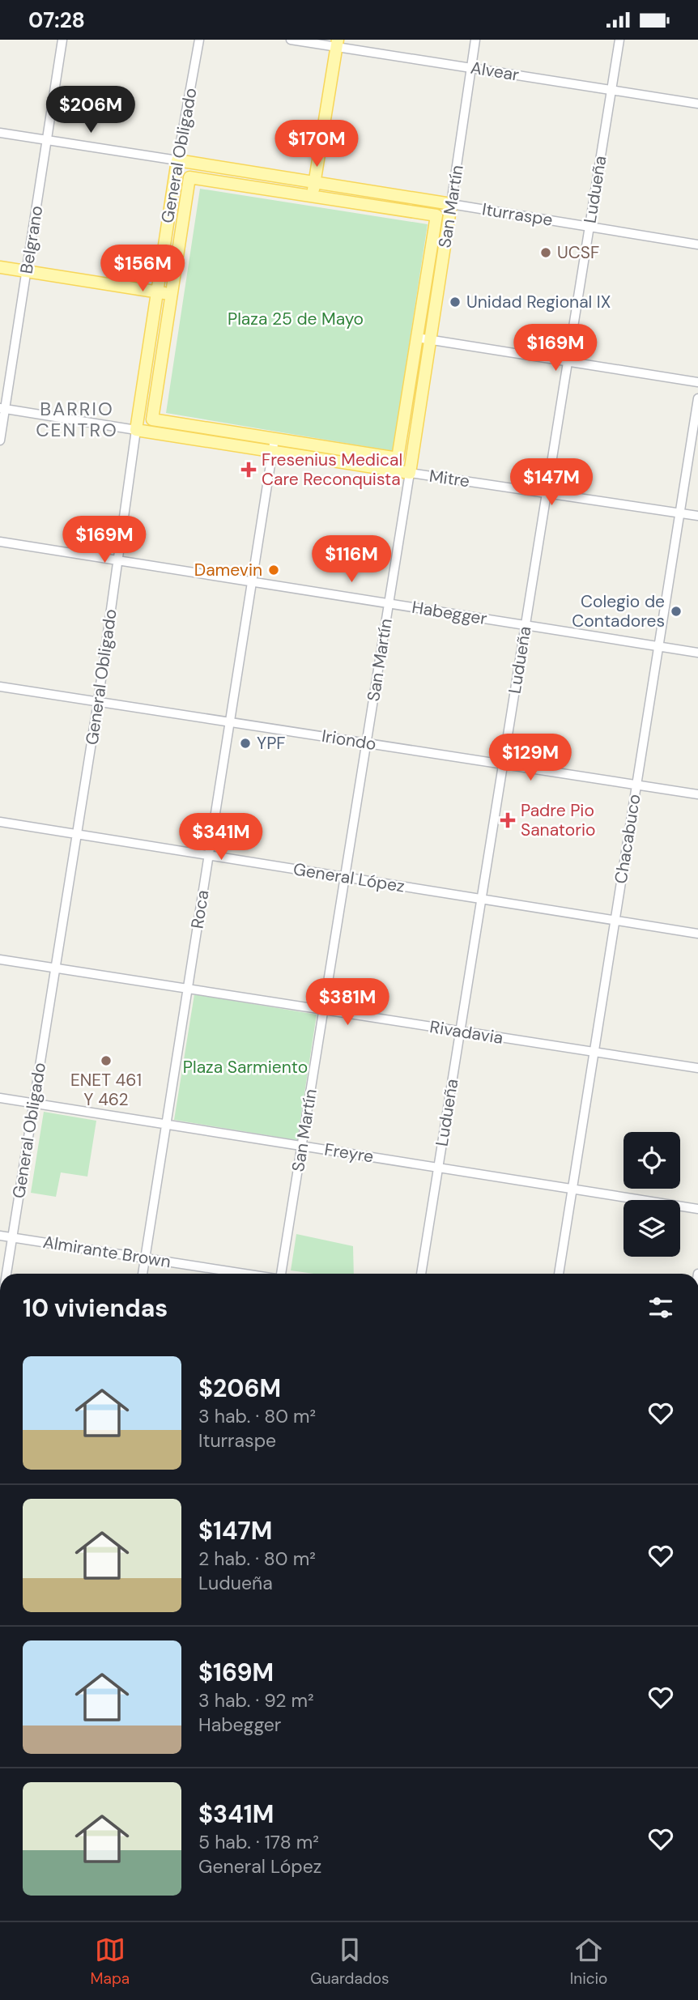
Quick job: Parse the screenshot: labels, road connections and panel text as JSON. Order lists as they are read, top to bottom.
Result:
{
  "streets": {
    "main road": [
      "General Obligado",
      "San Martín",
      "Iturraspe",
      "Mitre"
    ],
    "street": [
      "Alvear",
      "Ludueña",
      "Belgrano",
      "Habegger",
      "Iriondo",
      "Chacabuco",
      "General López",
      "Roca",
      "Rivadavia",
      "Freyre",
      "Almirante Brown"
    ]
  },
  "crossings": [
    ["Alvear", "Ludueña"],
    ["Alvear", "San Martín"],
    ["General Obligado", "Iturraspe"],
    ["General Obligado", "Mitre"],
    ["General Obligado", "Habegger"],
    ["General Obligado", "Iriondo"],
    ["General Obligado", "General López"],
    ["General Obligado", "Rivadavia"],
    ["General Obligado", "Freyre"],
    ["General Obligado", "Almirante Brown"],
    ["Ludueña", "Iturraspe"],
    ["Ludueña", "Mitre"],
    ["Ludueña", "Habegger"],
    ["Ludueña", "Iriondo"],
    ["Ludueña", "General López"],
    ["Ludueña", "Rivadavia"],
    ["Ludueña", "Freyre"],
    ["San Martín", "Iturraspe"],
    ["San Martín", "Mitre"],
    ["San Martín", "Habegger"],
    ["San Martín", "Iriondo"],
    ["San Martín", "General López"],
    ["San Martín", "Roca"],
    ["San Martín", "Rivadavia"],
    ["San Martín", "Freyre"],
    ["Iturraspe", "Belgrano"],
    ["Belgrano", "Mitre"],
    ["Mitre", "Chacabuco"],
    ["Mitre", "Roca"],
    ["Habegger", "Chacabuco"],
    ["Habegger", "Roca"],
    ["Iriondo", "Chacabuco"],
    ["Iriondo", "Roca"],
    ["Chacabuco", "General López"],
    ["Chacabuco", "Rivadavia"],
    ["Chacabuco", "Freyre"],
    ["General López", "Roca"],
    ["Roca", "Rivadavia"],
    ["Roca", "Freyre"],
    ["Roca", "Almirante Brown"]
  ],
  "districts": ["BARRIO CENTRO"],
  "parks": ["Plaza 25 de Mayo", "Plaza Sarmiento"],
  "places": {
    "other": [
      "UCSF",
      "Unidad Regional IX",
      "Damevin",
      "Colegio de Contadores",
      "YPF",
      "ENET 461 Y 462"
    ],
    "health": ["Fresenius Medical Care Reconquista", "Padre Pio Sanatorio"]
  },
  "page": {
    "status": "07:28",
    "price": [
      "$206M",
      "$170M",
      "$156M",
      "$169M",
      "$147M",
      "$169M",
      "$116M",
      "$129M",
      "$341M",
      "$381M"
    ],
    "heading": "10 viviendas",
    "list": [
      {
        "name": "$206M",
        "note": "3 hab. · 80 m² · Iturraspe"
      },
      {
        "name": "$147M",
        "note": "2 hab. · 80 m² · Ludueña"
      },
      {
        "name": "$169M",
        "note": "3 hab. · 92 m² · Habegger"
      },
      {
        "name": "$341M",
        "note": "5 hab. · 178 m² · General López"
      }
    ],
    "tabs": ["Mapa", "Guardados", "Inicio"]
  }
}
